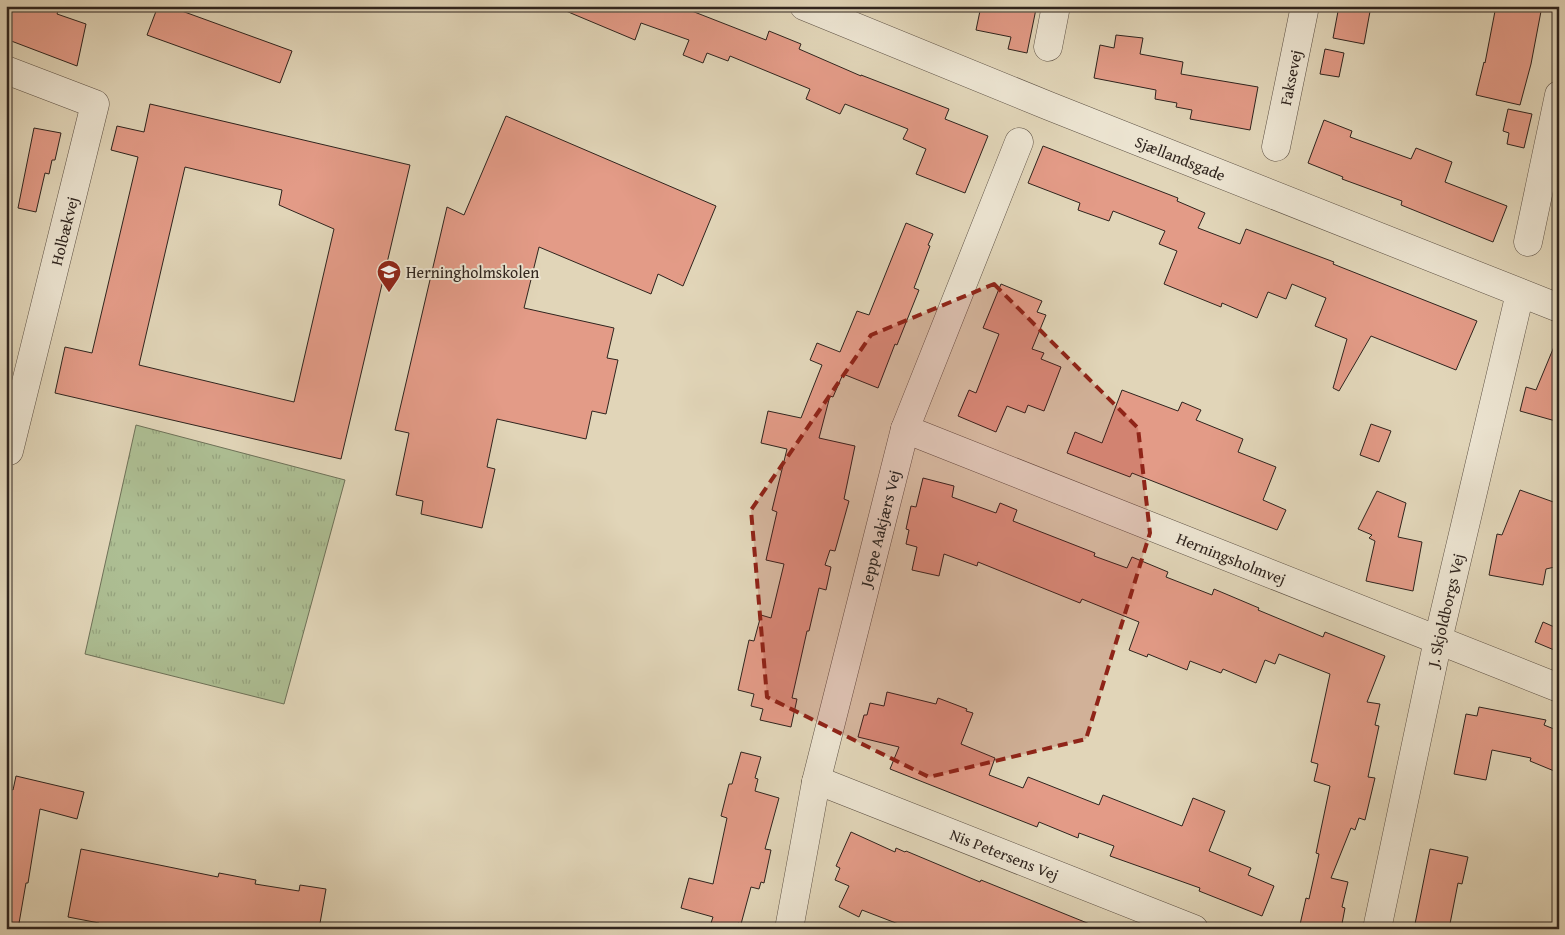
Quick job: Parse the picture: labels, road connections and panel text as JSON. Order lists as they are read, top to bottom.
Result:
{
  "streets": {
    "street": [
      "Faksevej",
      "Sjællandsgade",
      "Holbækvej",
      "Jeppe Aakjærs Vej",
      "Herningsholmvej",
      "J. Skjoldborgs Vej",
      "Nis Petersens Vej"
    ]
  },
  "crossings": [
    ["Sjællandsgade", "J. Skjoldborgs Vej"],
    ["Jeppe Aakjærs Vej", "Herningsholmvej"],
    ["Jeppe Aakjærs Vej", "Nis Petersens Vej"],
    ["Herningsholmvej", "J. Skjoldborgs Vej"]
  ],
  "places": {
    "school or university": ["Herningholmskolen"]
  }
}
